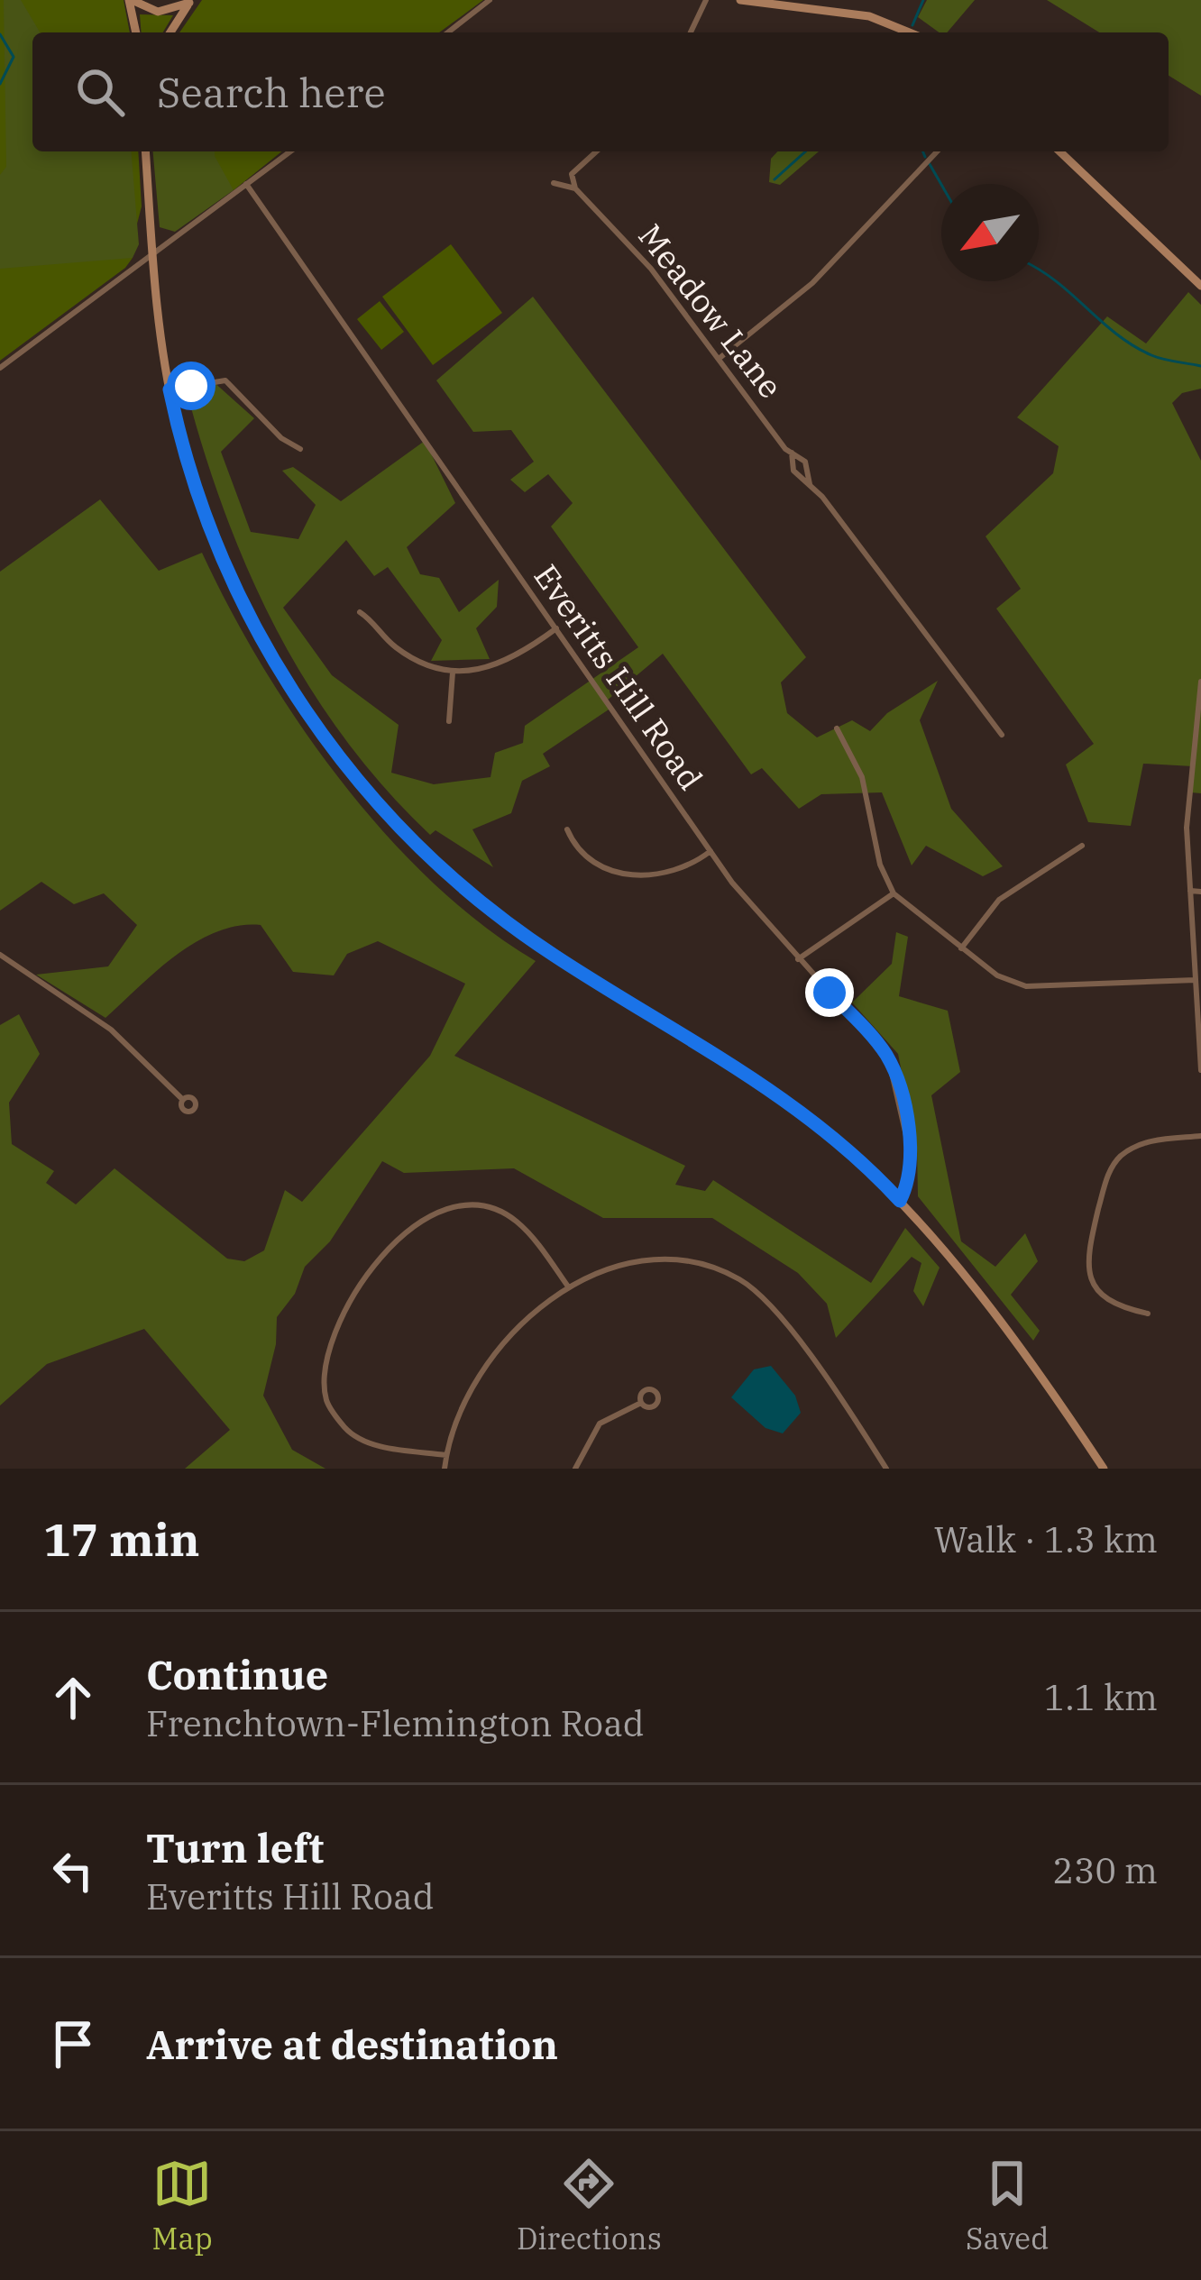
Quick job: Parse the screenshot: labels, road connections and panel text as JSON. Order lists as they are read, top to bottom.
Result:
{
  "streets": {
    "street": ["Meadow Lane", "Everitts Hill Road"]
  },
  "north": "bottom left",
  "page": {
    "search": "Search here",
    "heading": ["17 min", "Walk · 1.3 km"],
    "list": [
      ["Continue", "Frenchtown-Flemington Road", "1.1 km"],
      ["Turn left", "Everitts Hill Road", "230 m"],
      "Arrive at destination"
    ],
    "nav": ["Map", "Directions", "Saved"]
  }
}
